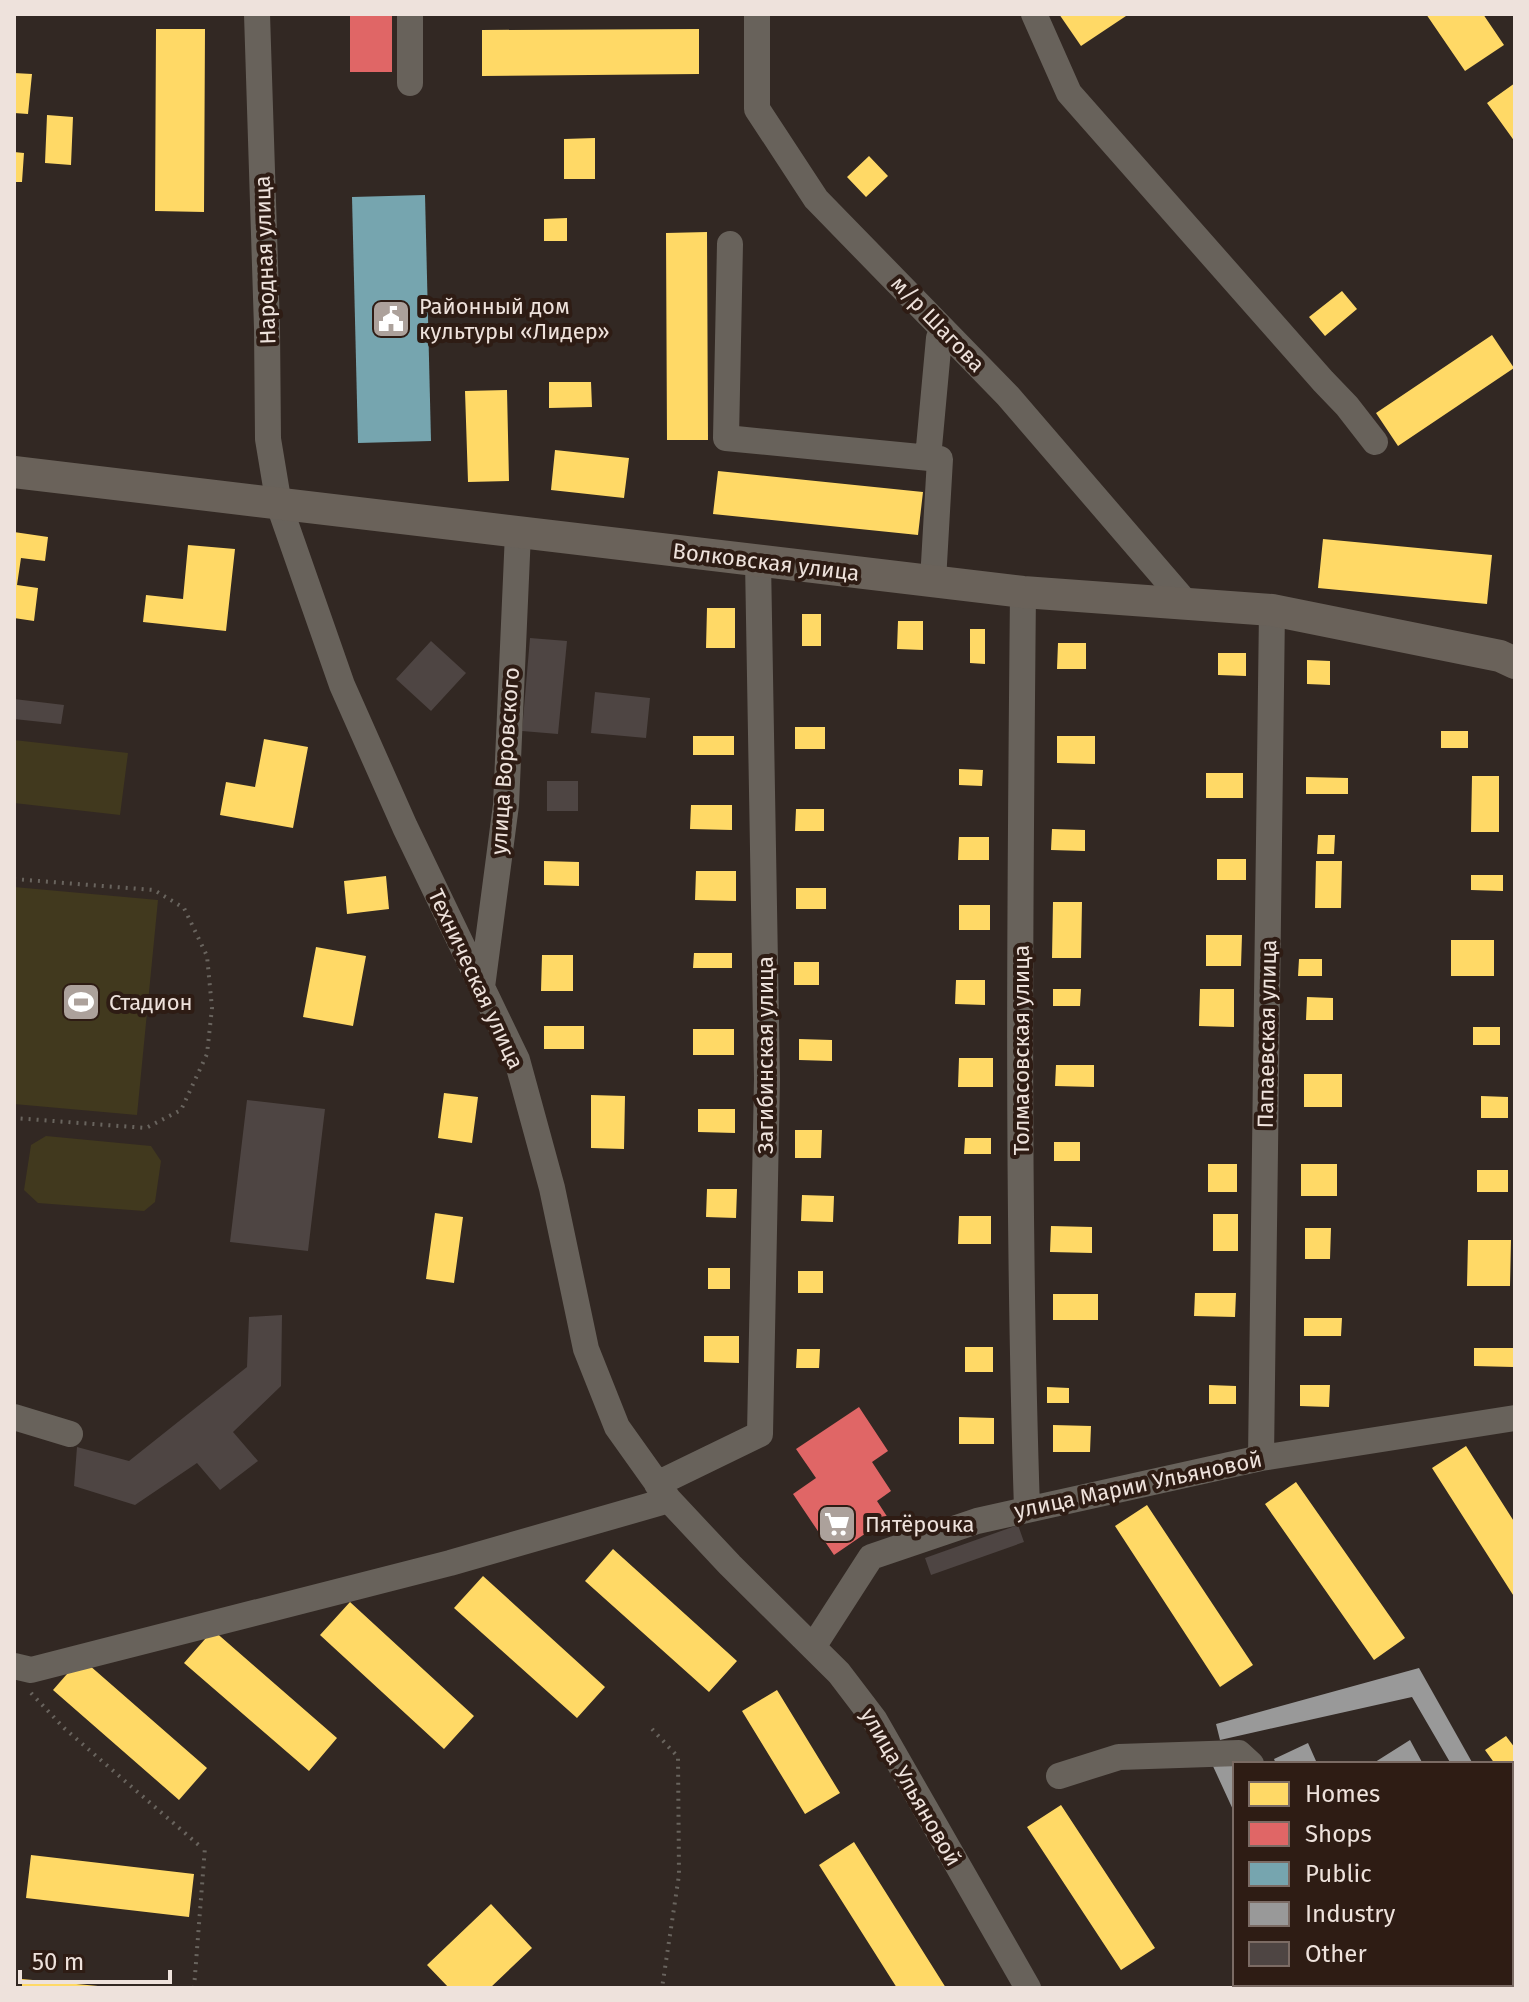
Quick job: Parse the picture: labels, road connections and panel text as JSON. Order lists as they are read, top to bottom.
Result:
{
  "streets": {
    "main road": ["Волковская улица"],
    "street": [
      "Народная улица",
      "м/р Шагова",
      "улица Воровского",
      "Техническая улица",
      "Папаевская улица",
      "Толмасовская улица",
      "Загибинская улица",
      "улица Марии Ульяновой",
      "улица Ульяновой"
    ]
  },
  "crossings": [
    ["Народная улица", "Волковская улица"],
    ["Народная улица", "Техническая улица"],
    ["м/р Шагова", "Волковская улица"],
    ["Волковская улица", "улица Воровского"],
    ["Волковская улица", "Техническая улица"],
    ["Волковская улица", "Папаевская улица"],
    ["Волковская улица", "Толмасовская улица"],
    ["Волковская улица", "Загибинская улица"],
    ["улица Воровского", "Техническая улица"],
    ["Техническая улица", "Загибинская улица"],
    ["Техническая улица", "улица Ульяновой"],
    ["Папаевская улица", "улица Марии Ульяновой"],
    ["Толмасовская улица", "улица Марии Ульяновой"],
    ["Загибинская улица", "улица Ульяновой"],
    ["улица Марии Ульяновой", "улица Ульяновой"]
  ],
  "places": {
    "public building": ["Районный дом культуры «Лидер»"],
    "sports": ["Стадион"],
    "supermarket": ["Пятёрочка"]
  },
  "legend": [
    "Homes",
    "Shops",
    "Public",
    "Industry",
    "Other"
  ],
  "scale_bar": "50 m"
}
